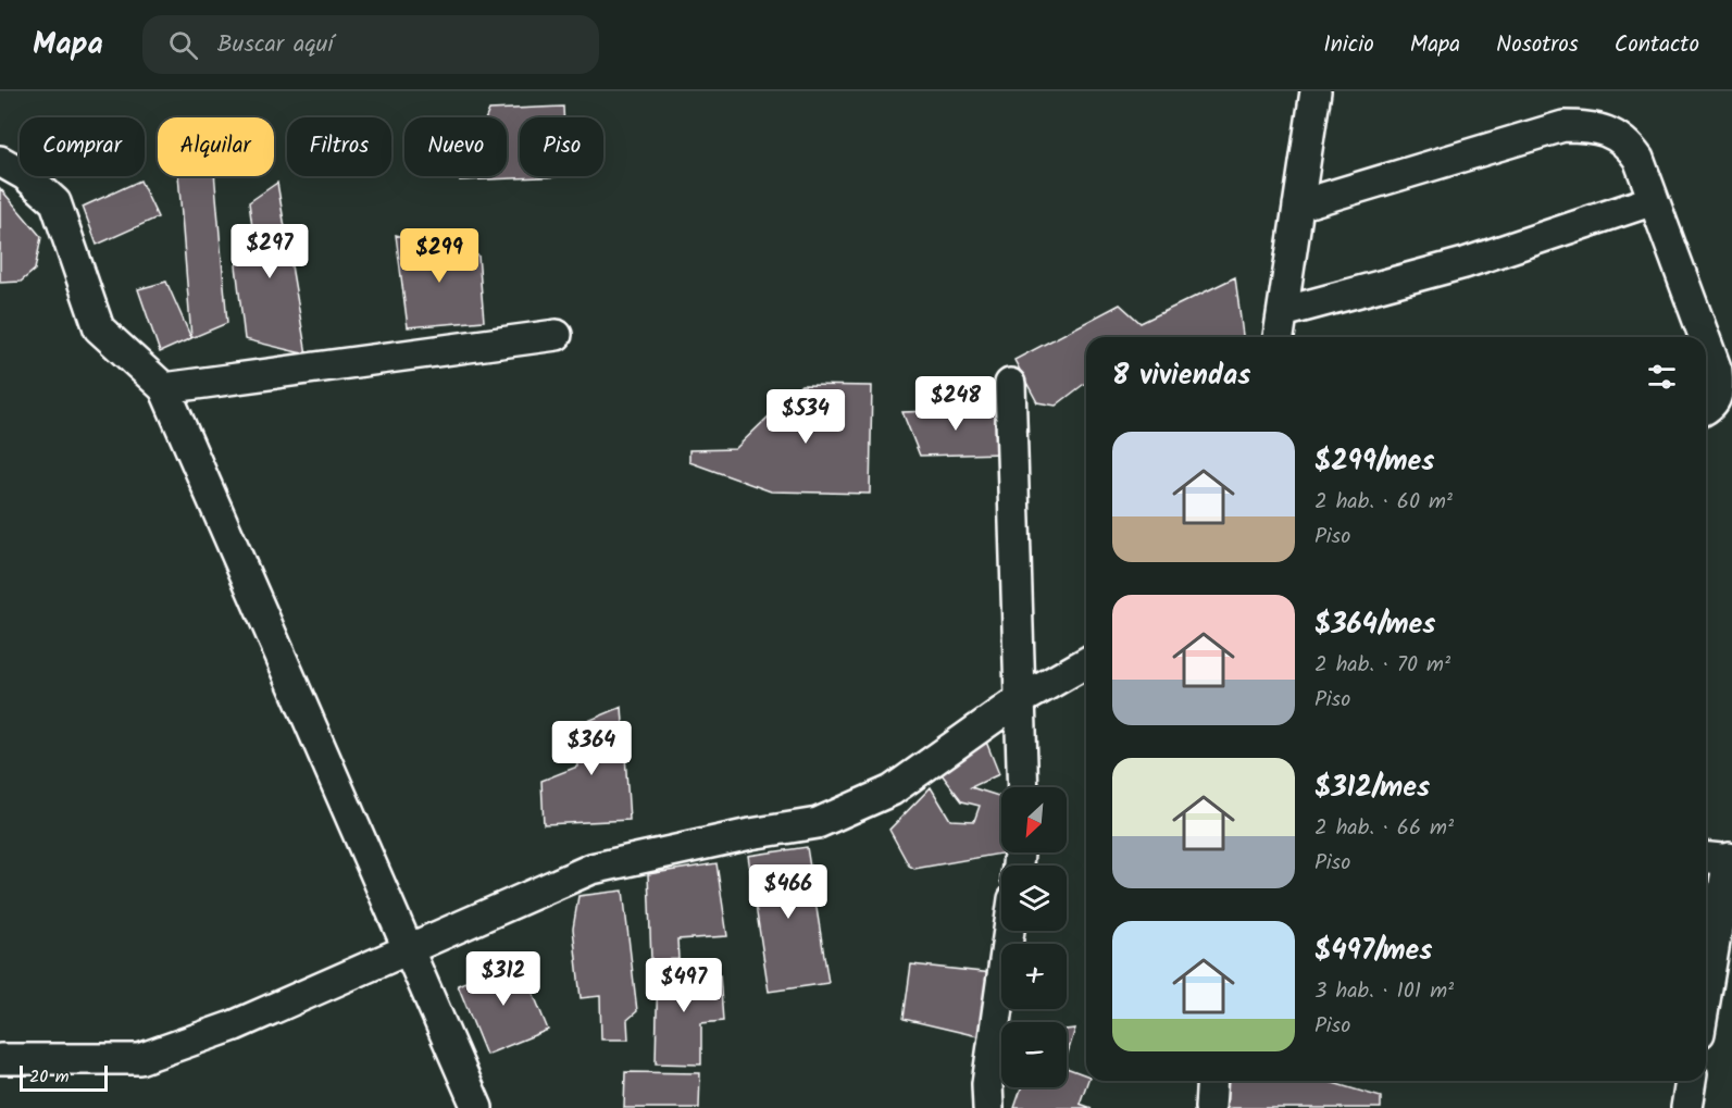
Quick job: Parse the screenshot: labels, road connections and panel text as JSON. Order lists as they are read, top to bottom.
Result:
{
  "scale_bar": "20 m",
  "north": "bottom left",
  "page": {
    "header": "Mapa",
    "search": "Buscar aquí",
    "nav": [
      "Inicio",
      "Mapa",
      "Nosotros",
      "Contacto"
    ],
    "chip": [
      "Comprar",
      "Alquilar",
      "Filtros",
      "Nuevo",
      "Piso"
    ],
    "price": [
      "$297",
      "$299",
      "$248",
      "$534",
      "$364",
      "$466",
      "$312",
      "$497"
    ],
    "heading": "8 viviendas",
    "list": [
      {
        "name": "$299/mes",
        "note": "2 hab. · 60 m² · Piso"
      },
      {
        "name": "$364/mes",
        "note": "2 hab. · 70 m² · Piso"
      },
      {
        "name": "$312/mes",
        "note": "2 hab. · 66 m² · Piso"
      },
      {
        "name": "$497/mes",
        "note": "3 hab. · 101 m² · Piso"
      }
    ],
    "map_buttons": ["+", "−"],
    "scale": "20 m"
  }
}
